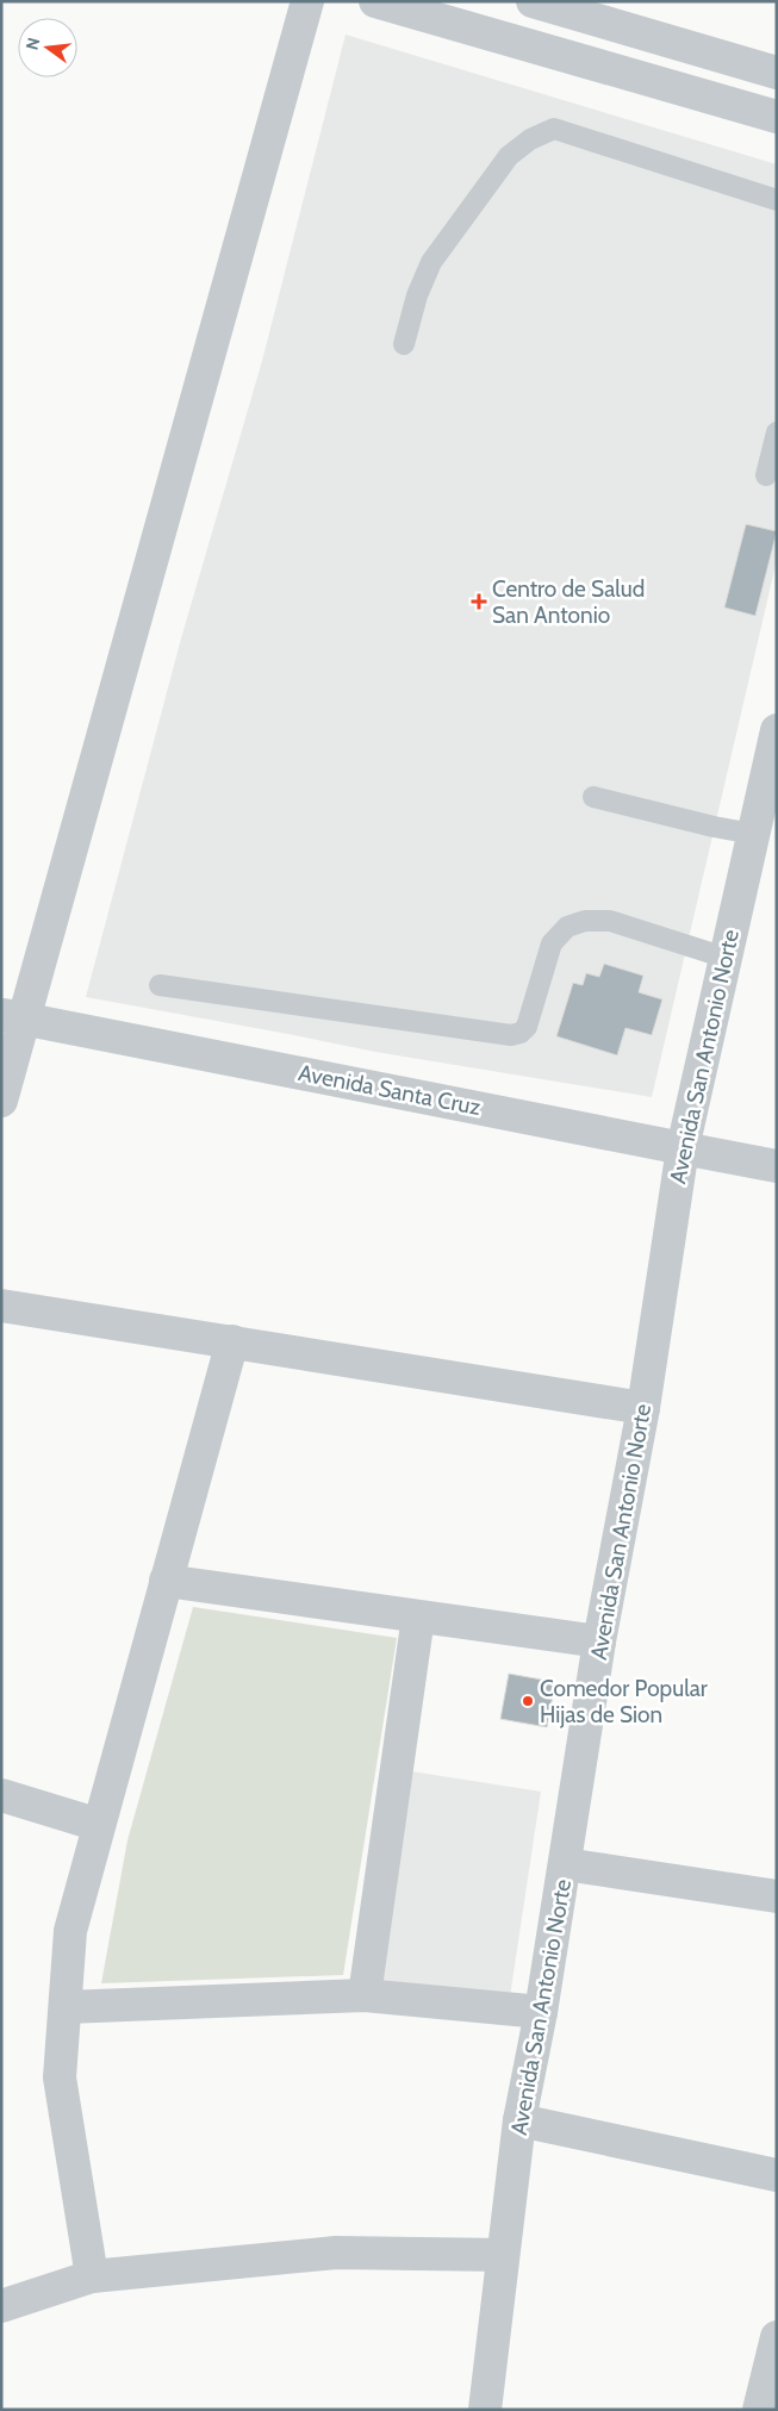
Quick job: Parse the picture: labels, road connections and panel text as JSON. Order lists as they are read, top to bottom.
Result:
{
  "streets": {
    "street": ["Avenida San Antonio Norte", "Avenida Santa Cruz"]
  },
  "crossings": [
    ["Avenida San Antonio Norte", "Avenida Santa Cruz"]
  ],
  "places": {
    "health": ["Centro de Salud San Antonio"],
    "other": ["Comedor Popular Hijas de Sion"]
  },
  "north": "left"
}
